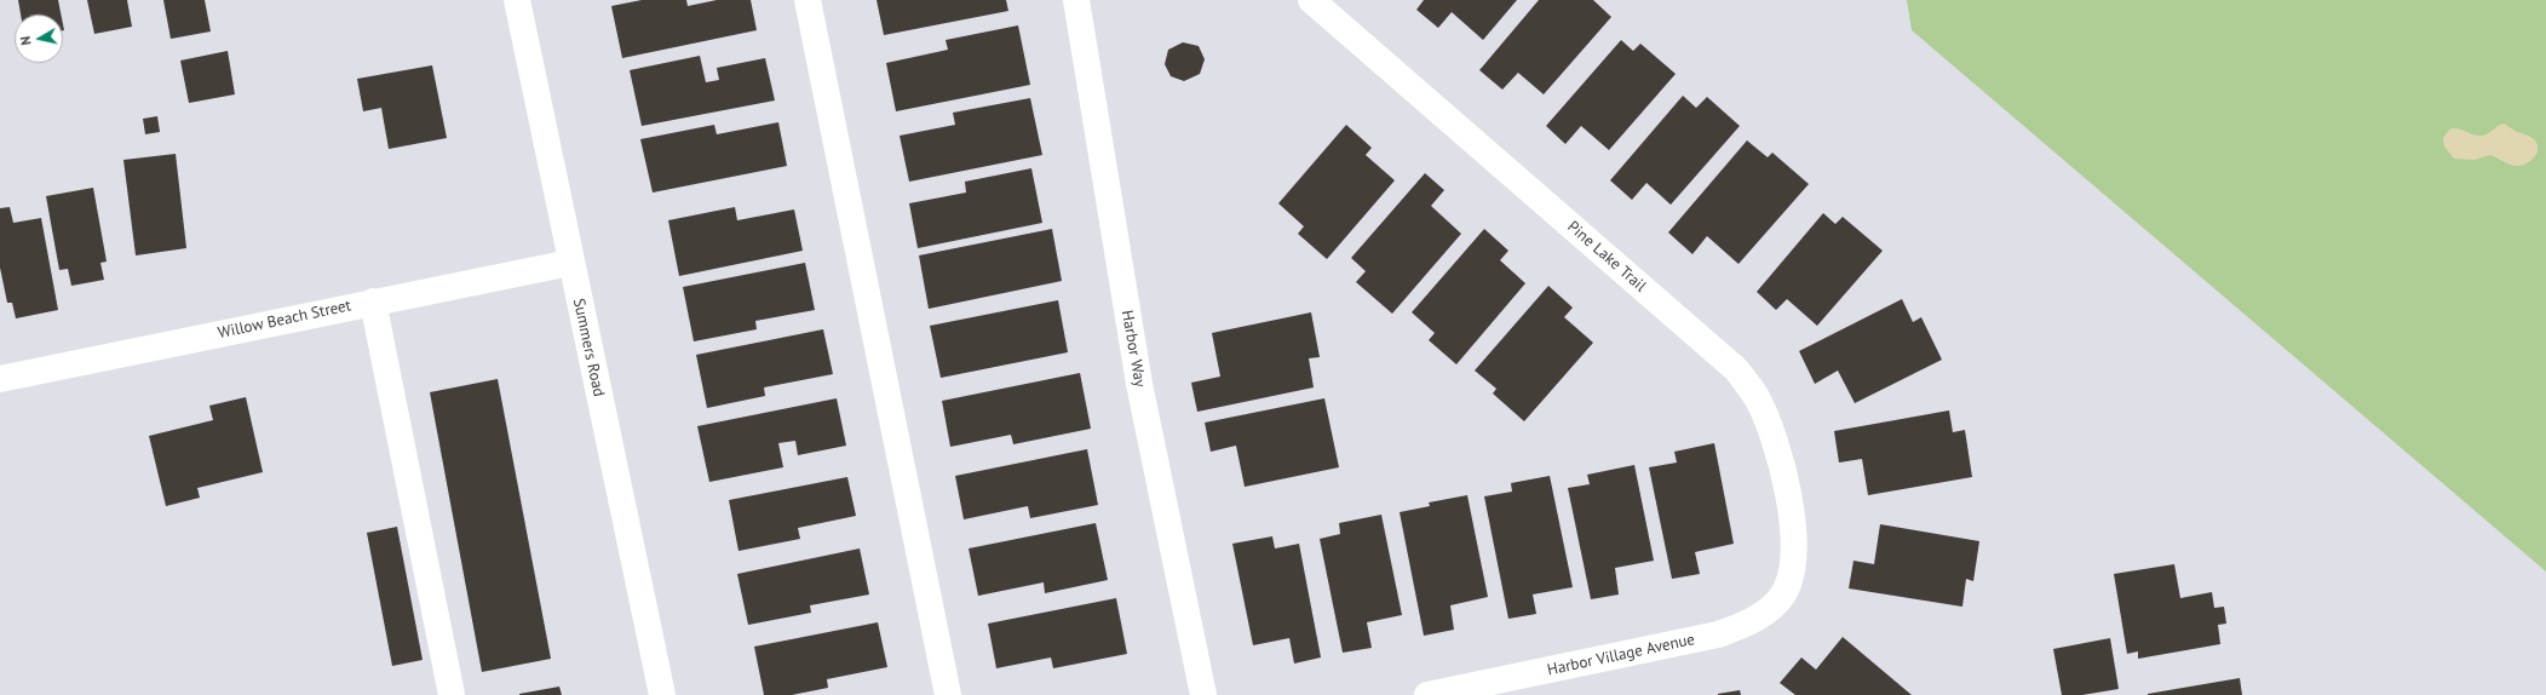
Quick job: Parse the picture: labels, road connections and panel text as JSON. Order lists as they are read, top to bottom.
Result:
{
  "streets": {
    "street": [
      "Pine Lake Trail",
      "Willow Beach Street",
      "Summers Road",
      "Harbor Way",
      "Harbor Village Avenue"
    ]
  },
  "crossings": [
    ["Pine Lake Trail", "Harbor Village Avenue"],
    ["Willow Beach Street", "Summers Road"]
  ],
  "north": "left"
}
